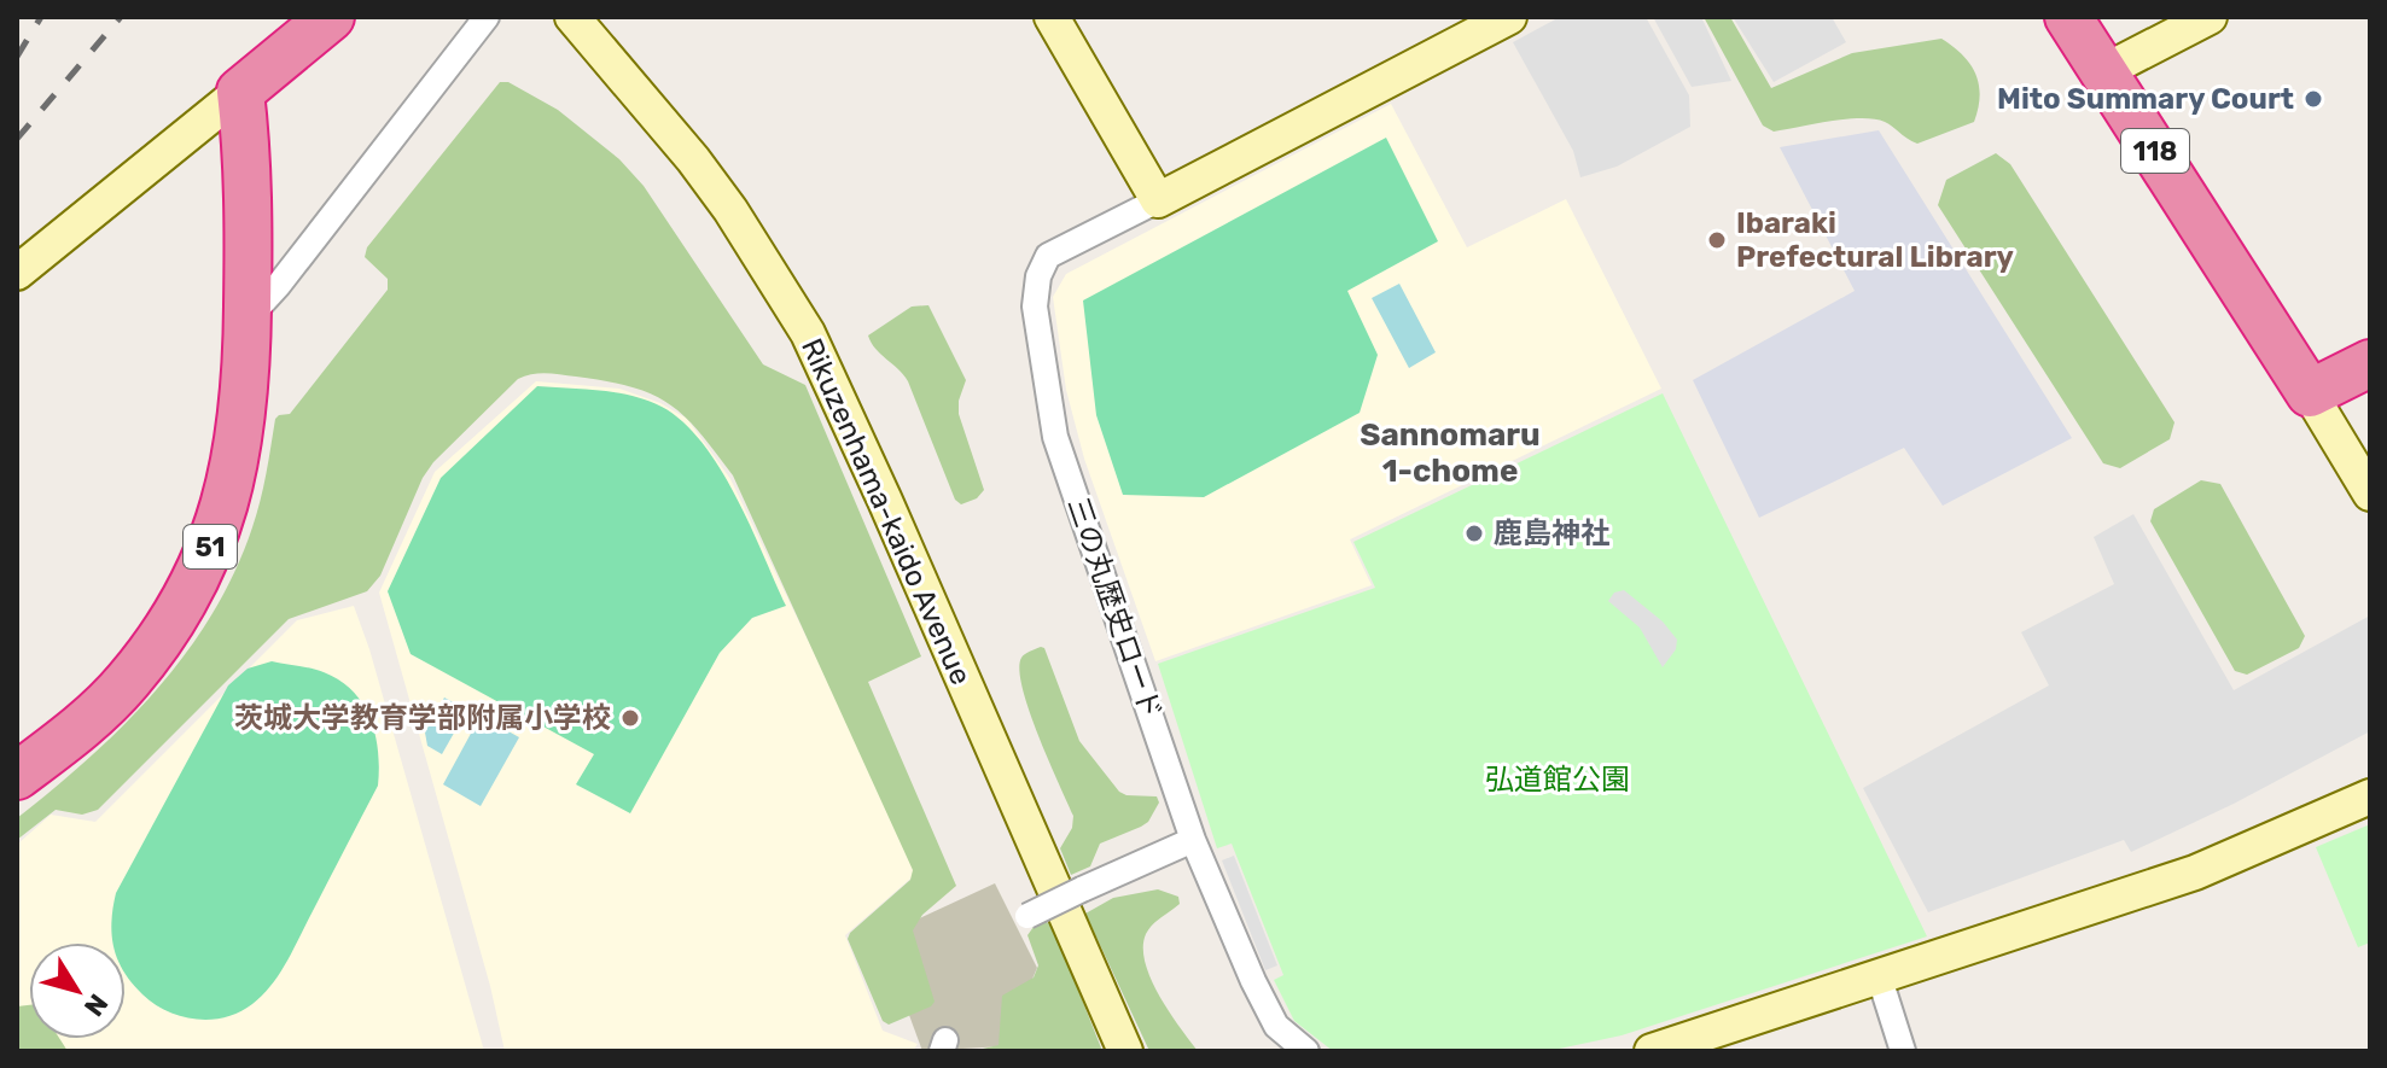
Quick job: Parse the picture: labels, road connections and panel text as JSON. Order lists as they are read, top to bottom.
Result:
{
  "streets": {
    "highway": ["118", "51"],
    "street": ["Rikuzenhama-kaido Avenue", "三の丸歴史ロード"]
  },
  "districts": ["Sannomaru 1-chome"],
  "parks": ["弘道館公園"],
  "places": [
    "Mito Summary Court",
    "Ibaraki Prefectural Library",
    "鹿島神社",
    "茨城大学教育学部附属小学校"
  ],
  "north": "bottom right"
}
